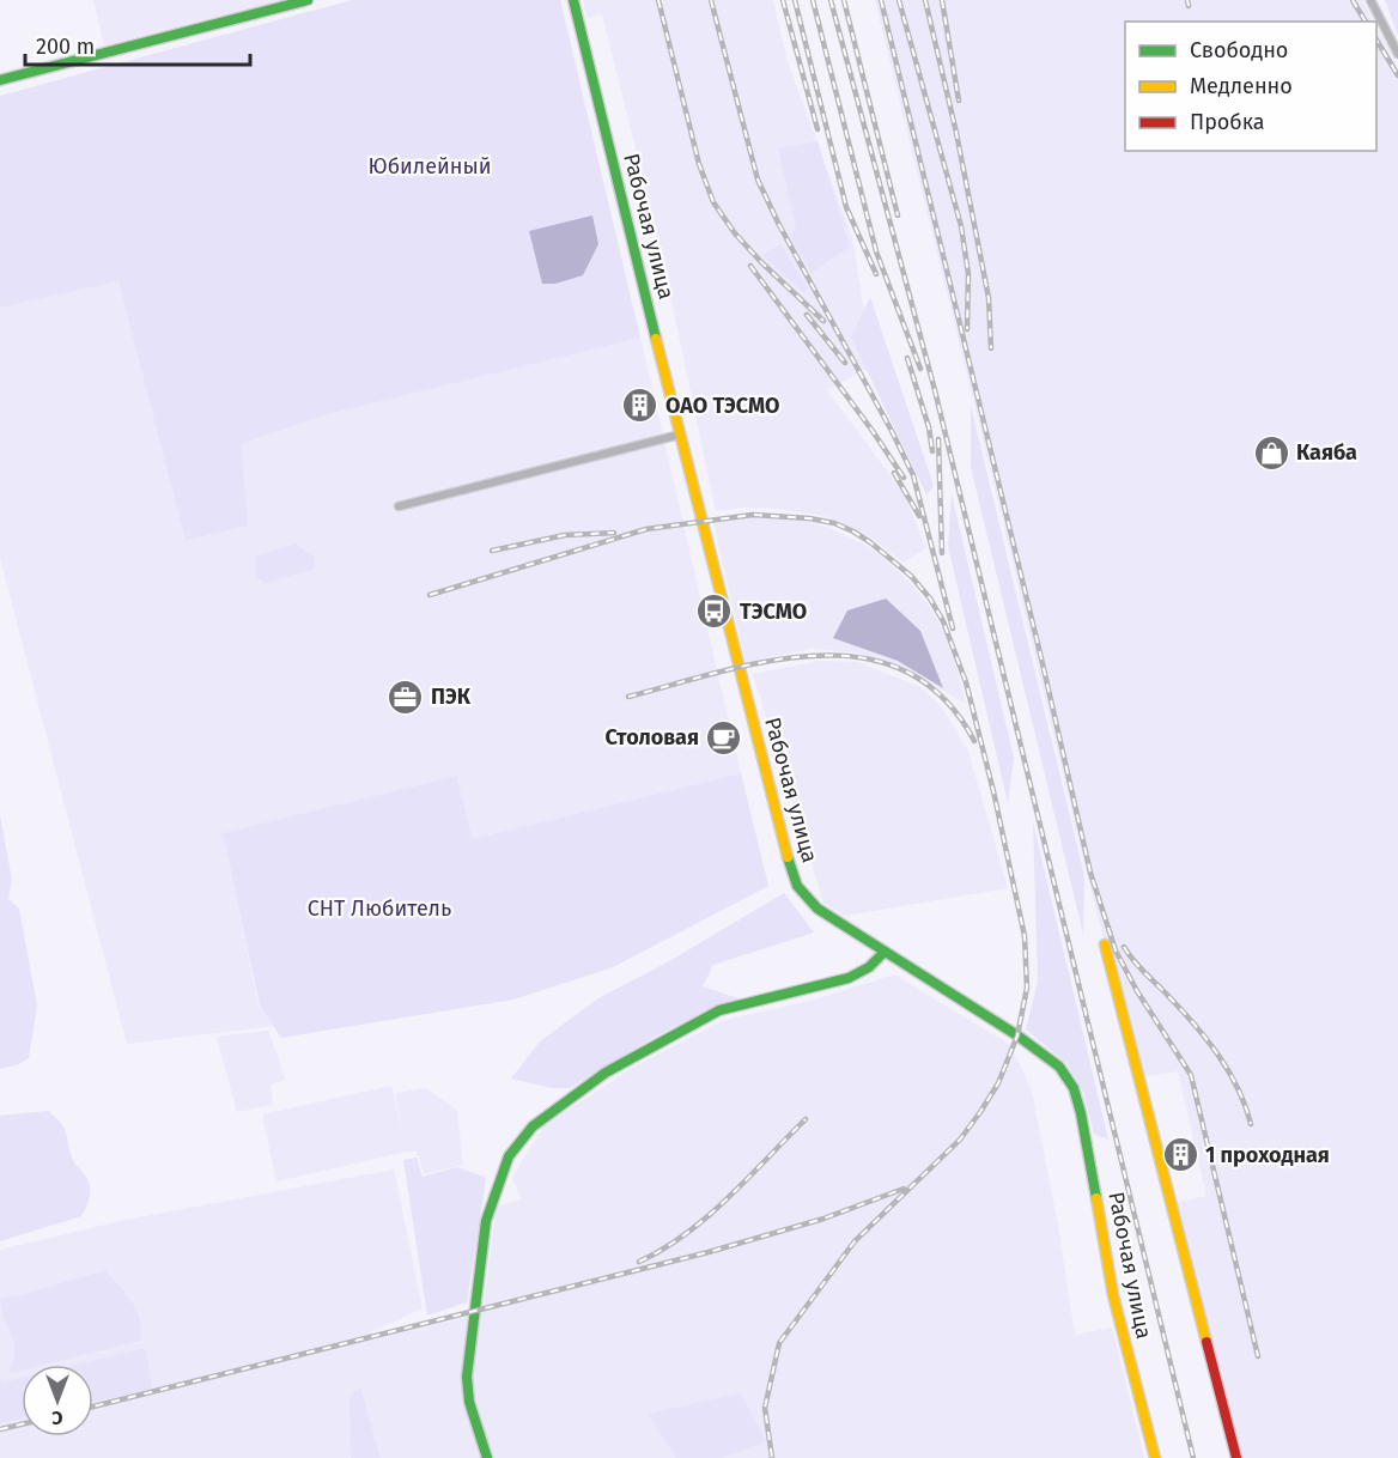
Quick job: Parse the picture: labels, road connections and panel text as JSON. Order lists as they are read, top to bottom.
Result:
{
  "streets": {
    "street": ["Рабочая улица"]
  },
  "parks": ["Юбилейный", "СНТ Любитель"],
  "places": {
    "building": ["ОАО ТЭСМО", "1 проходная"],
    "shop": ["Каяба"],
    "bus stop": ["ТЭСМО"],
    "office": ["ПЭК"],
    "cafe": ["Столовая"]
  },
  "legend": ["Свободно", "Медленно", "Пробка"],
  "scale_bar": "200 m",
  "north": "bottom"
}
